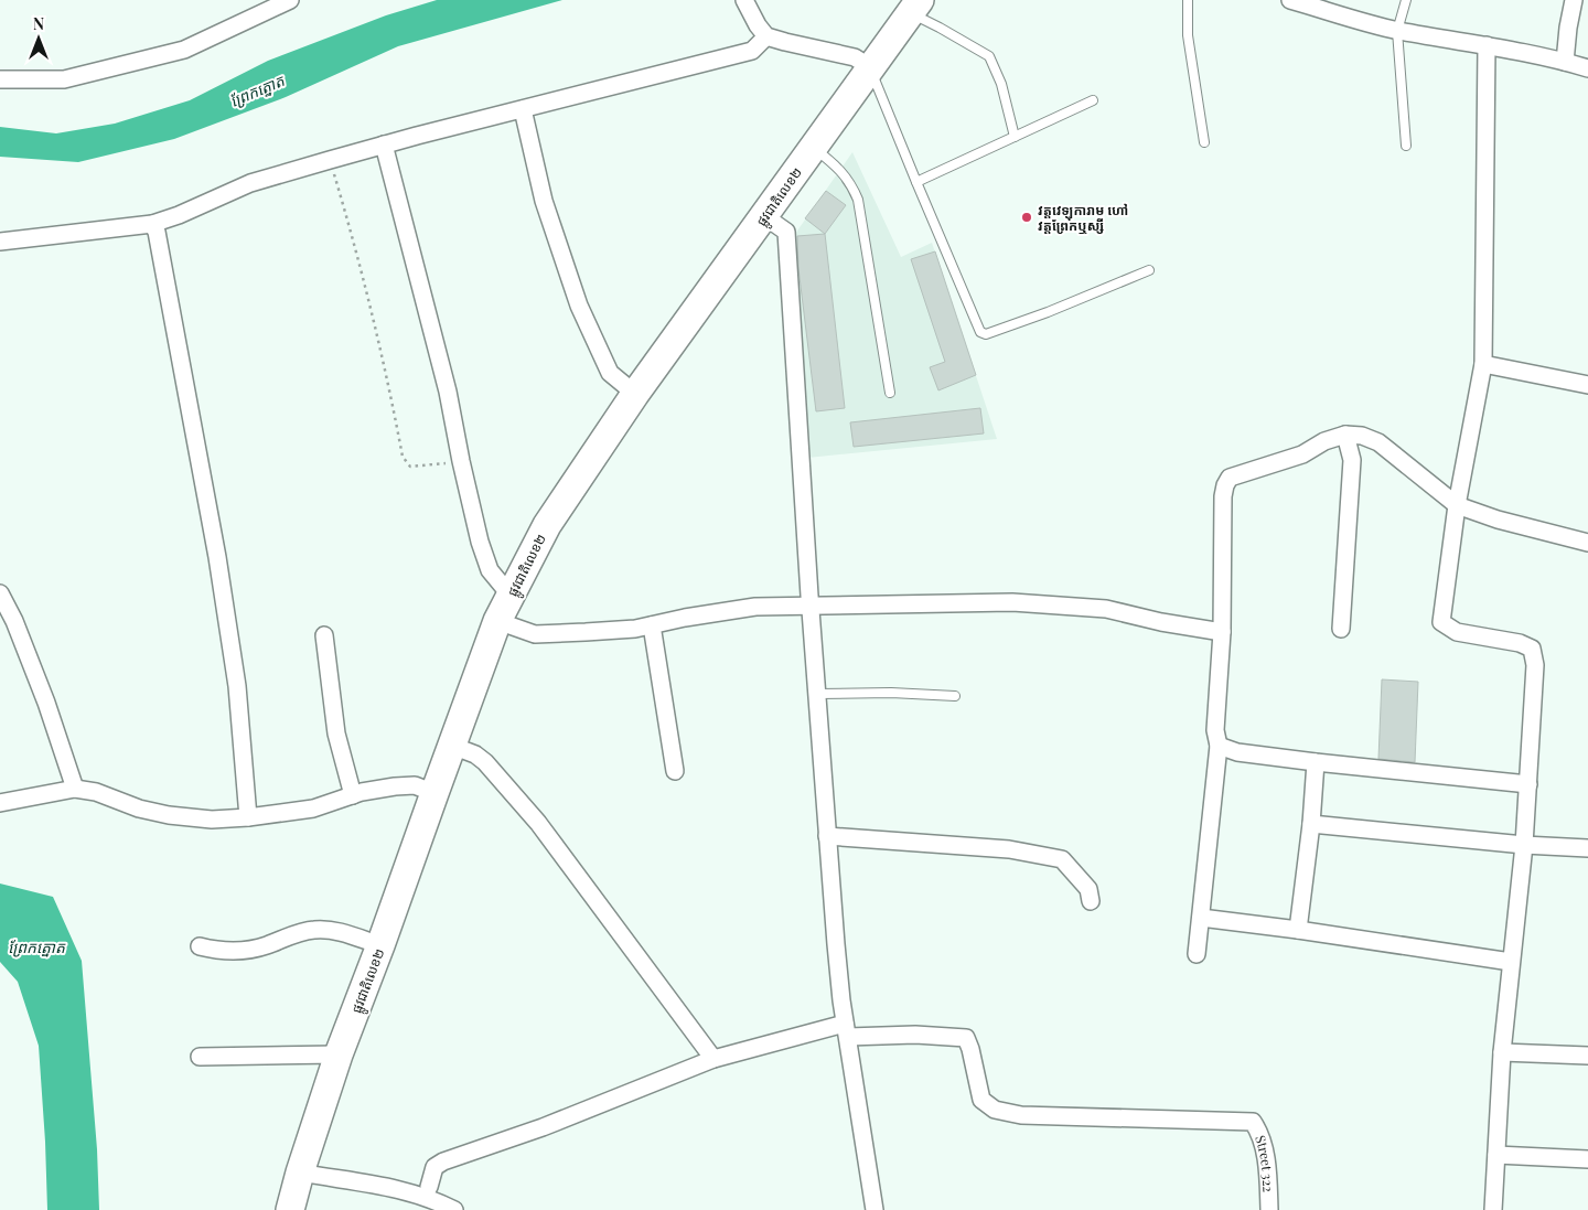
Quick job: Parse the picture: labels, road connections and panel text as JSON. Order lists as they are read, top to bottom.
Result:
{
  "streets": {
    "highway": ["ផ្លូវជាតិលេខ២"],
    "street": ["Street 322"]
  },
  "water": ["ព្រែកត្នោត"],
  "places": ["វត្តវេឡុការាម ហៅ វត្តព្រែកឬស្សី"],
  "north": "top"
}
